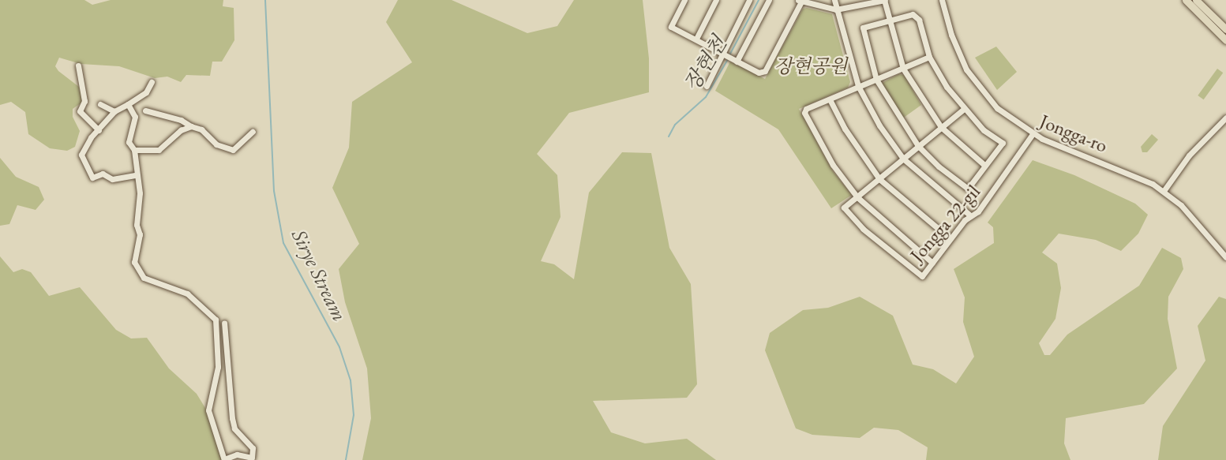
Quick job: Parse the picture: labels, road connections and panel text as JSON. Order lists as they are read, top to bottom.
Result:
{
  "streets": {
    "street": ["Jongga-ro", "Jongga 22-gil"]
  },
  "crossings": [
    ["Jongga-ro", "Jongga 22-gil"]
  ],
  "water": ["장현천", "Sirye Stream"],
  "parks": ["장현공원"]
}
